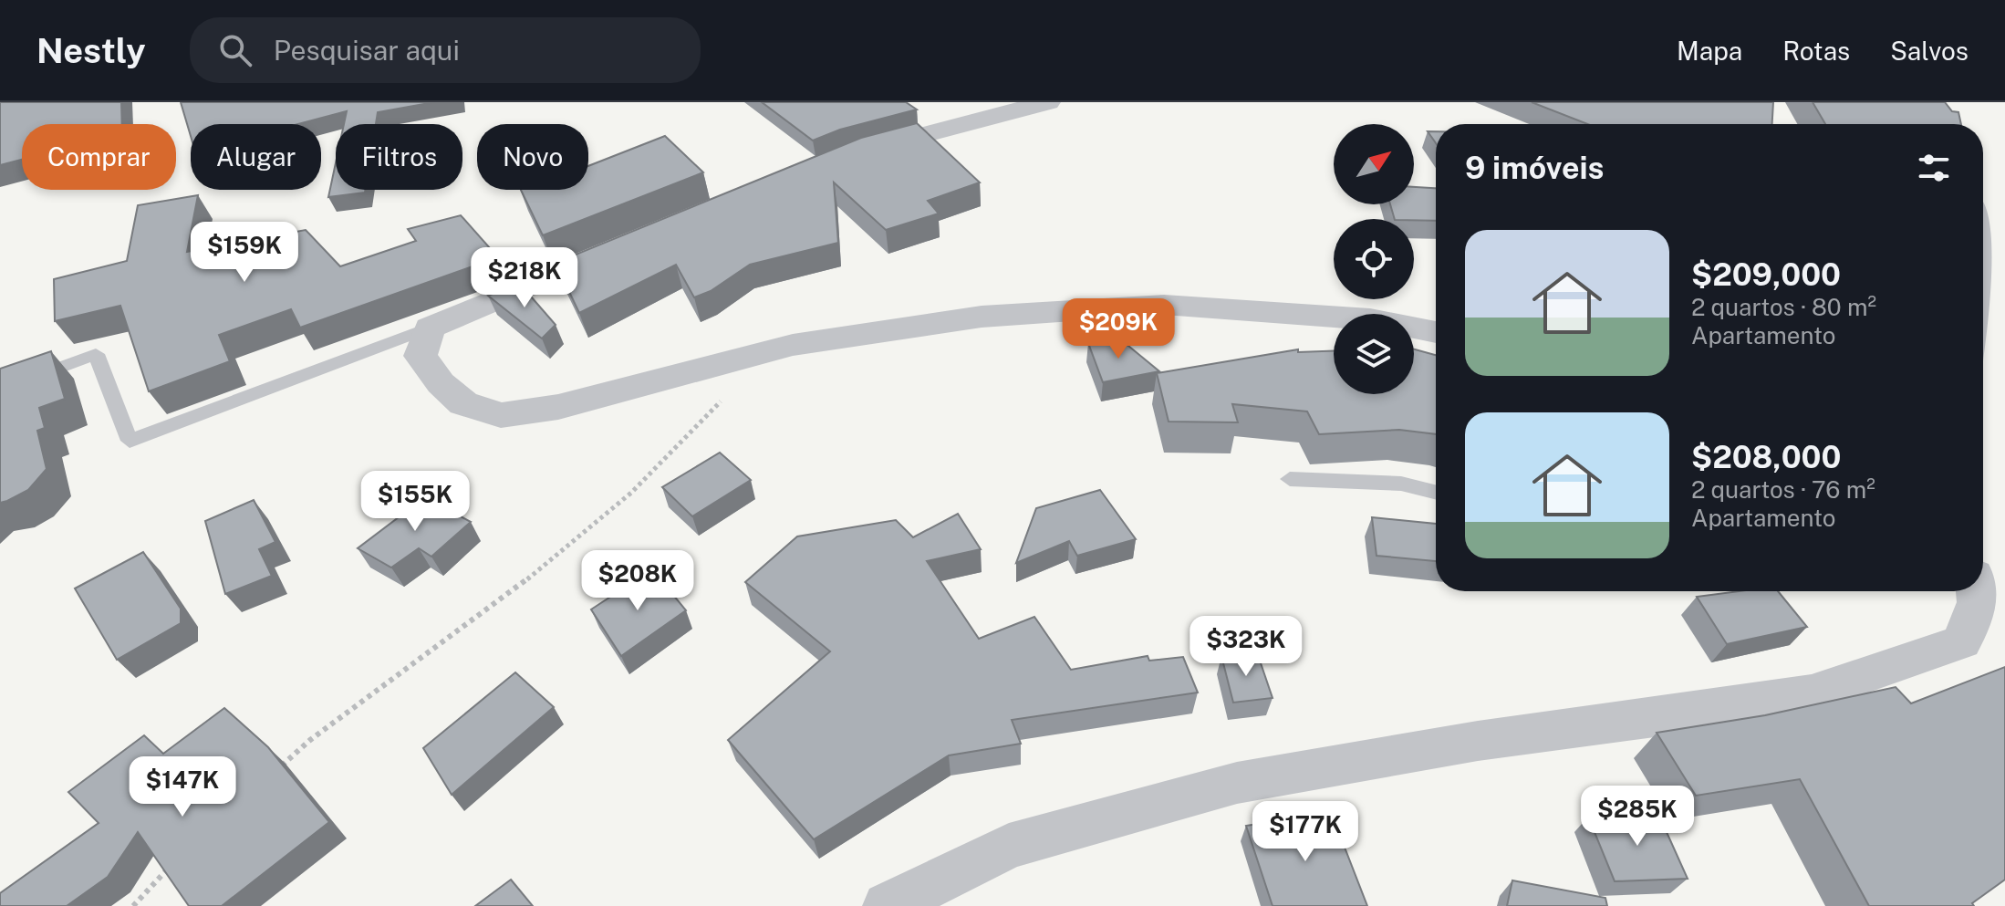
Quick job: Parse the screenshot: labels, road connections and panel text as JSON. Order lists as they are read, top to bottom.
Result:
{
  "north": "top right",
  "page": {
    "header": "Nestly",
    "search": "Pesquisar aqui",
    "nav": ["Mapa", "Rotas", "Salvos"],
    "chip": [
      "Comprar",
      "Alugar",
      "Filtros",
      "Novo"
    ],
    "heading": "9 imóveis",
    "list": [
      {
        "name": "$209,000",
        "note": "2 quartos · 80 m² · Apartamento"
      },
      {
        "name": "$208,000",
        "note": "2 quartos · 76 m² · Apartamento"
      }
    ],
    "price": [
      "$159K",
      "$218K",
      "$209K",
      "$155K",
      "$208K",
      "$323K",
      "$147K",
      "$285K",
      "$177K"
    ]
  }
}
